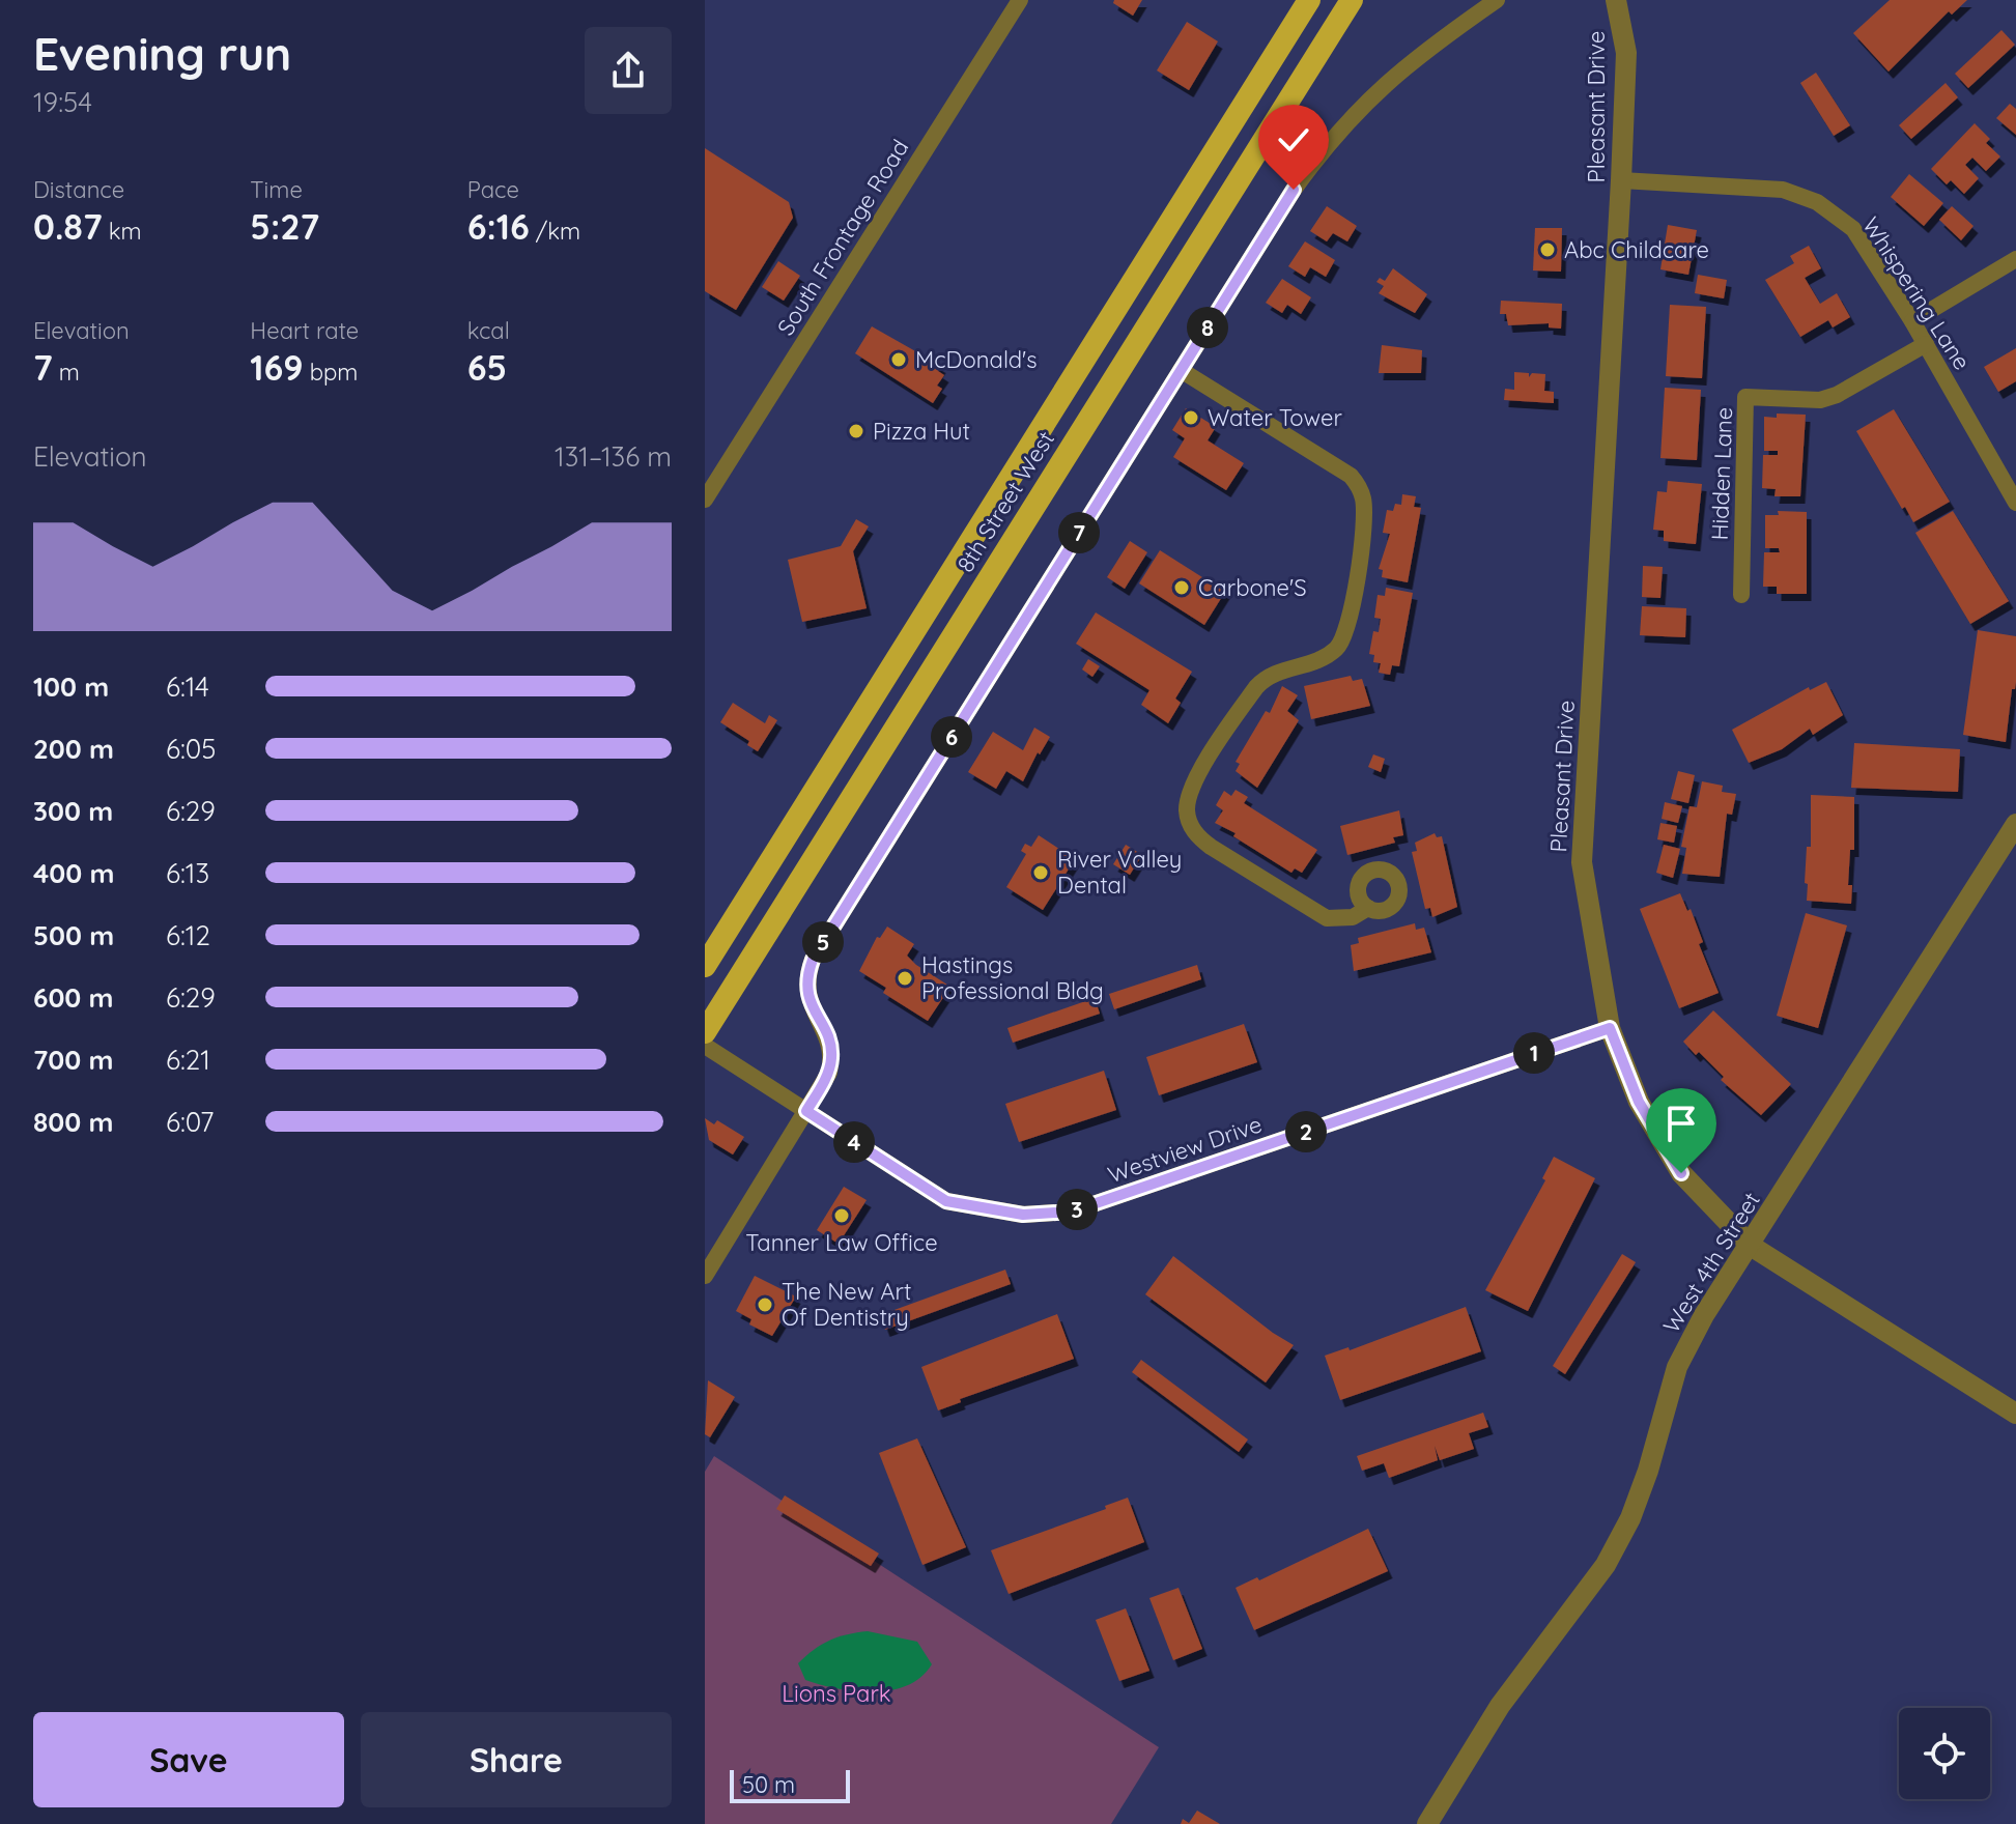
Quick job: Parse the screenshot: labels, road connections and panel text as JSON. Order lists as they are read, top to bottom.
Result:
{
  "streets": {
    "highway": ["8th Street West"],
    "street": [
      "Pleasant Drive",
      "South Frontage Road",
      "Whispering Lane",
      "Hidden Lane",
      "Westview Drive",
      "West 4th Street"
    ]
  },
  "crossings": [
    ["Pleasant Drive", "Whispering Lane"],
    ["Pleasant Drive", "Westview Drive"],
    ["Pleasant Drive", "West 4th Street"],
    ["Whispering Lane", "Hidden Lane"]
  ],
  "parks": ["Lions Park"],
  "places": [
    "Abc Childcare",
    "McDonald's",
    "Water Tower",
    "Pizza Hut",
    "Carbone'S",
    "River Valley Dental",
    "Hastings Professional Bldg",
    "Tanner Law Office",
    "The New Art Of Dentistry"
  ],
  "scale_bar": "50 m",
  "page": {
    "heading": ["Evening run", "19:54"],
    "stats": [
      ["Distance", "0.87 km"],
      ["Time", "5:27"],
      ["Pace", "6:16 /km"],
      ["Elevation", "7 m"],
      ["Heart rate", "169 bpm"],
      ["kcal", "65"]
    ],
    "pins": [
      "8",
      "7",
      "6",
      "5",
      "1",
      "2",
      "4",
      "3"
    ],
    "chart": ["Elevation", "131–136 m"],
    "list": [
      {
        "name": "100 m",
        "note": "6:14"
      },
      {
        "name": "200 m",
        "note": "6:05"
      },
      {
        "name": "300 m",
        "note": "6:29"
      },
      {
        "name": "400 m",
        "note": "6:13"
      },
      {
        "name": "500 m",
        "note": "6:12"
      },
      {
        "name": "600 m",
        "note": "6:29"
      },
      {
        "name": "700 m",
        "note": "6:21"
      },
      {
        "name": "800 m",
        "note": "6:07"
      }
    ],
    "buttons": ["Save", "Share"],
    "scale": "50 m"
  }
}
